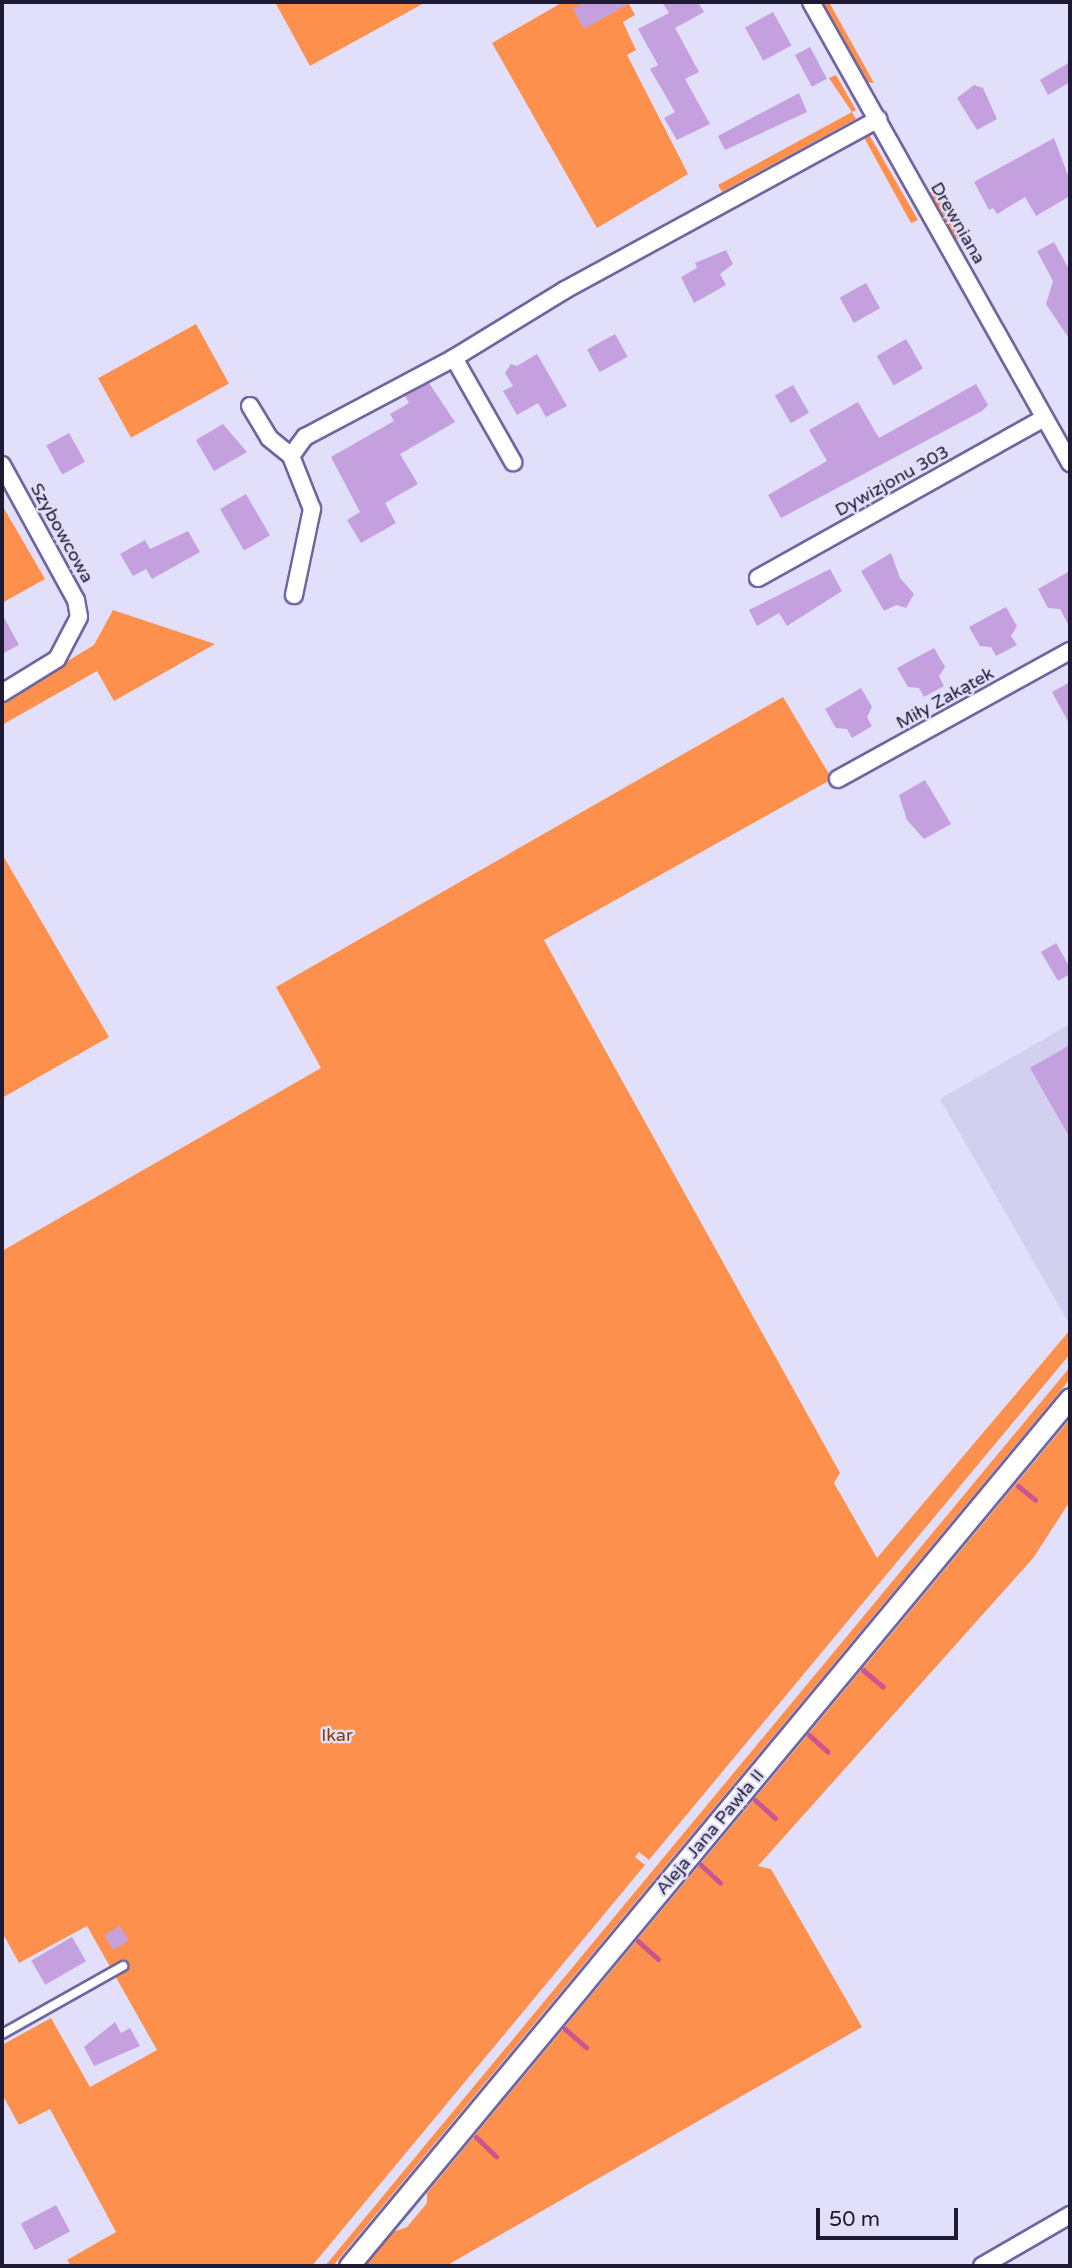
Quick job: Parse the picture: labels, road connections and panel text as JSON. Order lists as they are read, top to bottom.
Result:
{
  "streets": {
    "street": [
      "Drewniana",
      "Dywizjonu 303",
      "Szybowcowa",
      "Miły Zakątek",
      "Aleja Jana Pawła II"
    ]
  },
  "crossings": [
    ["Drewniana", "Dywizjonu 303"]
  ],
  "parks": ["Ikar"],
  "scale_bar": "50 m"
}
